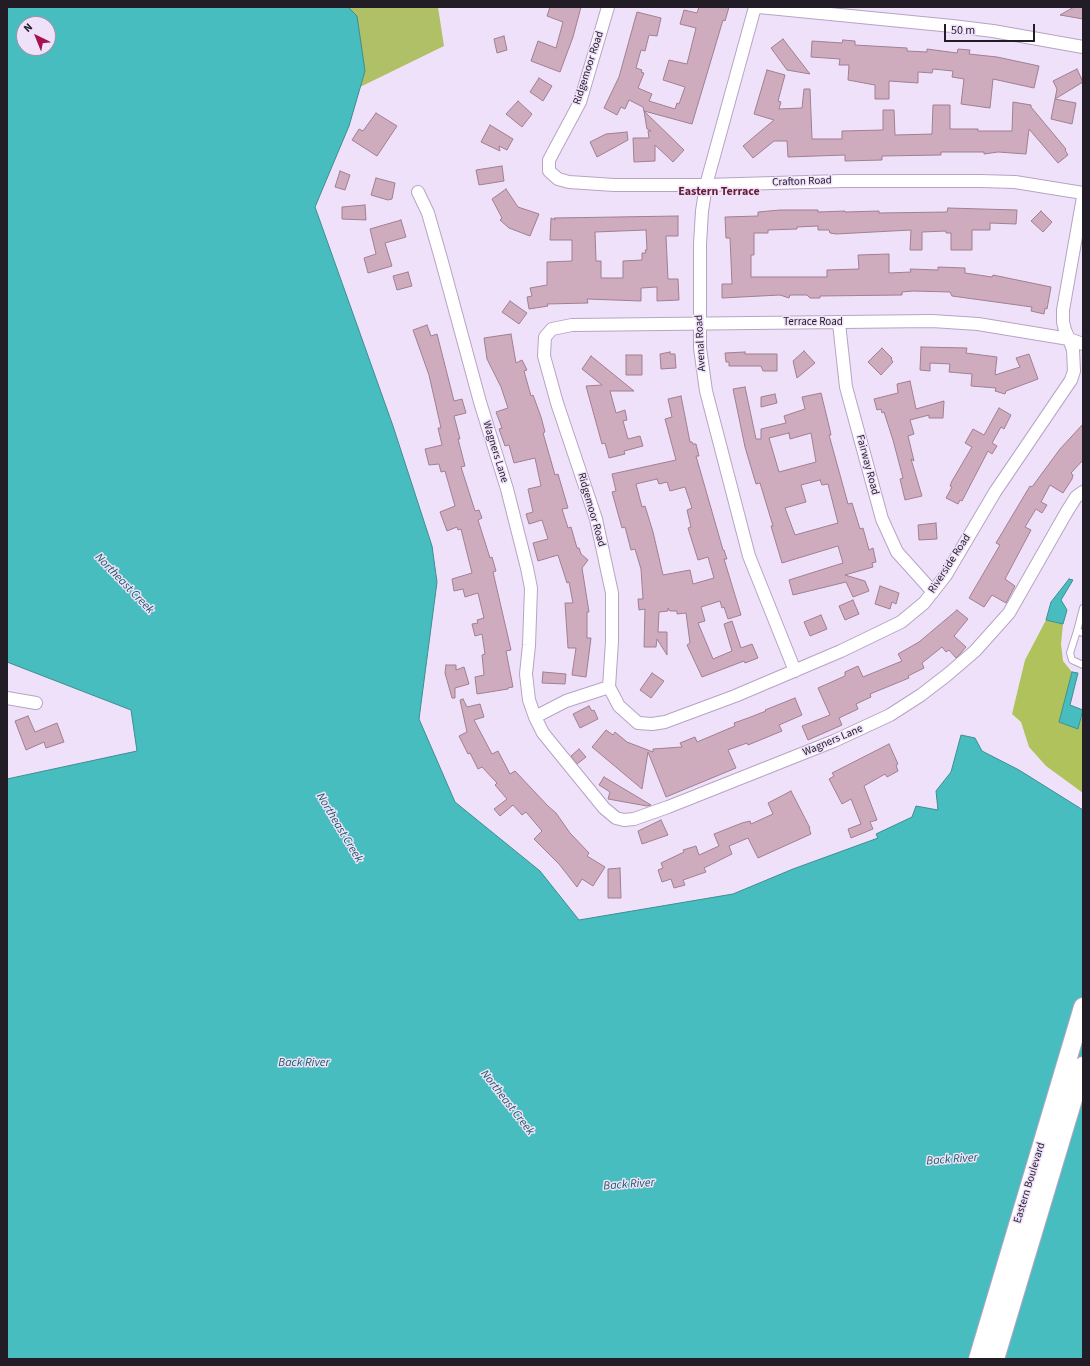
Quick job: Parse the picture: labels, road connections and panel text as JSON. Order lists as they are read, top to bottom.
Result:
{
  "streets": {
    "main road": ["Eastern Boulevard"],
    "street": [
      "Ridgemoor Road",
      "Crafton Road",
      "Terrace Road",
      "Avenal Road",
      "Wagners Lane",
      "Fairway Road",
      "Riverside Road"
    ]
  },
  "crossings": [
    ["Ridgemoor Road", "Crafton Road"],
    ["Ridgemoor Road", "Terrace Road"],
    ["Ridgemoor Road", "Riverside Road"],
    ["Crafton Road", "Avenal Road"],
    ["Terrace Road", "Avenal Road"],
    ["Terrace Road", "Fairway Road"],
    ["Terrace Road", "Riverside Road"],
    ["Avenal Road", "Riverside Road"],
    ["Fairway Road", "Riverside Road"]
  ],
  "districts": ["Eastern Terrace"],
  "water": ["Northeast Creek", "Back River"],
  "scale_bar": "50 m",
  "north": "top left"
}
